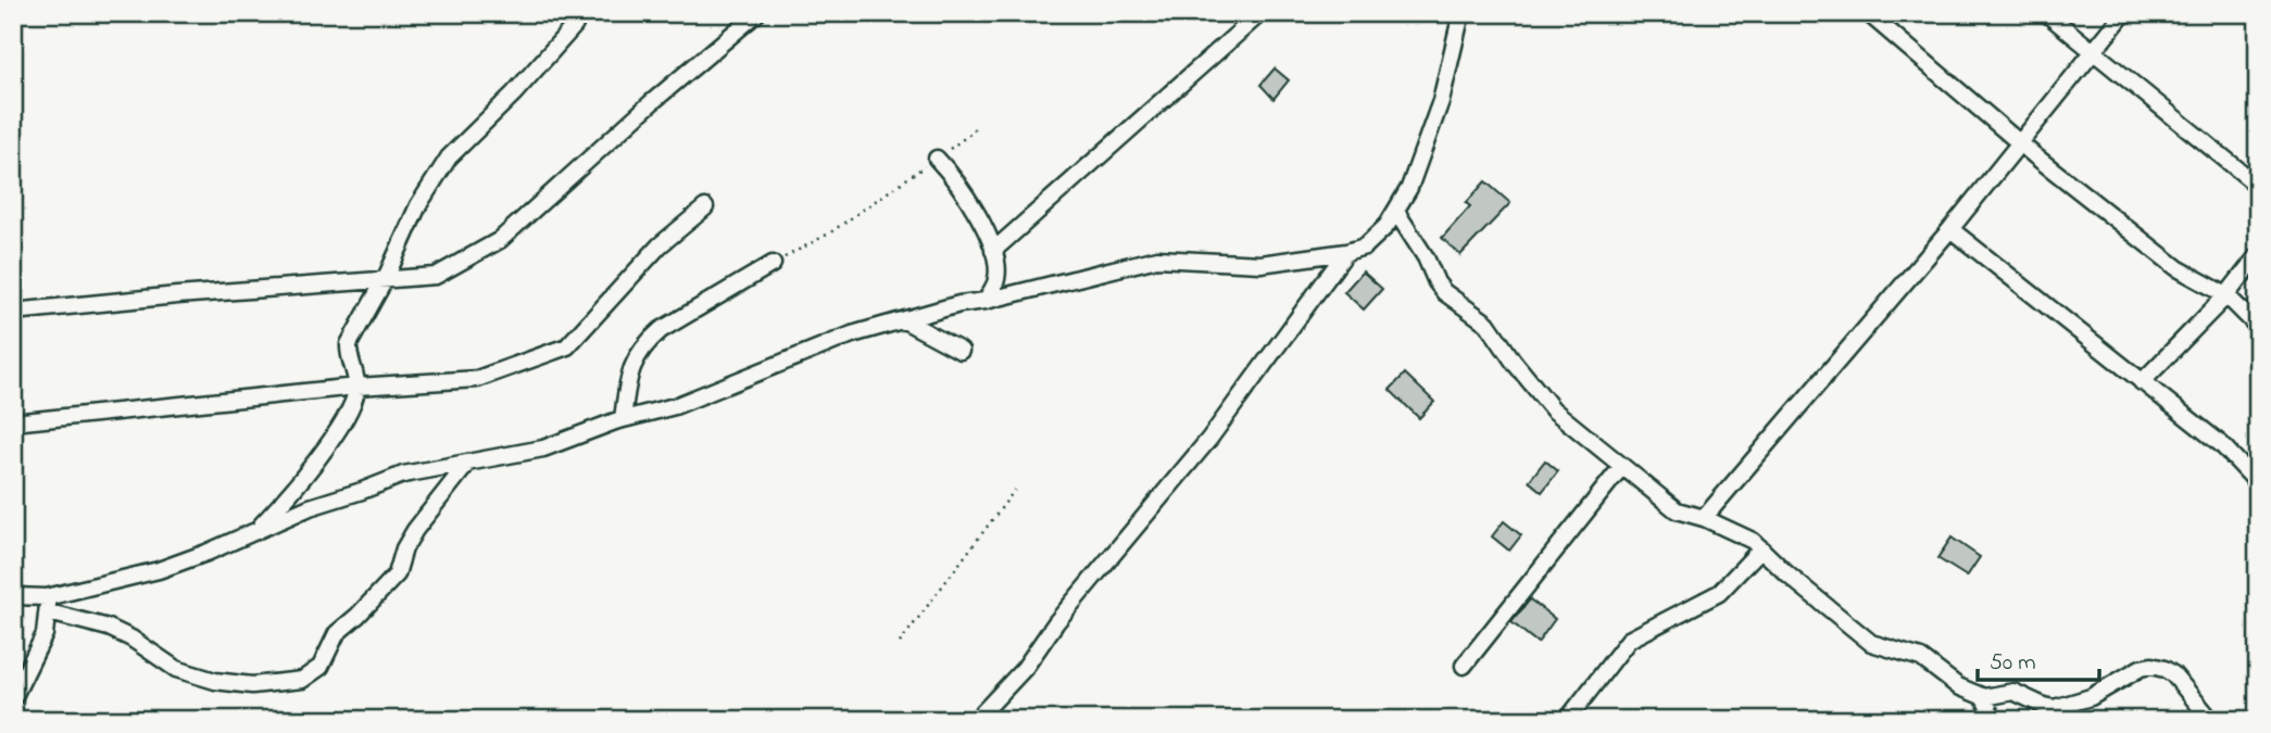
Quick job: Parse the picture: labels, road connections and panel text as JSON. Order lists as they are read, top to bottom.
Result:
{
  "scale_bar": "50 m"
}
